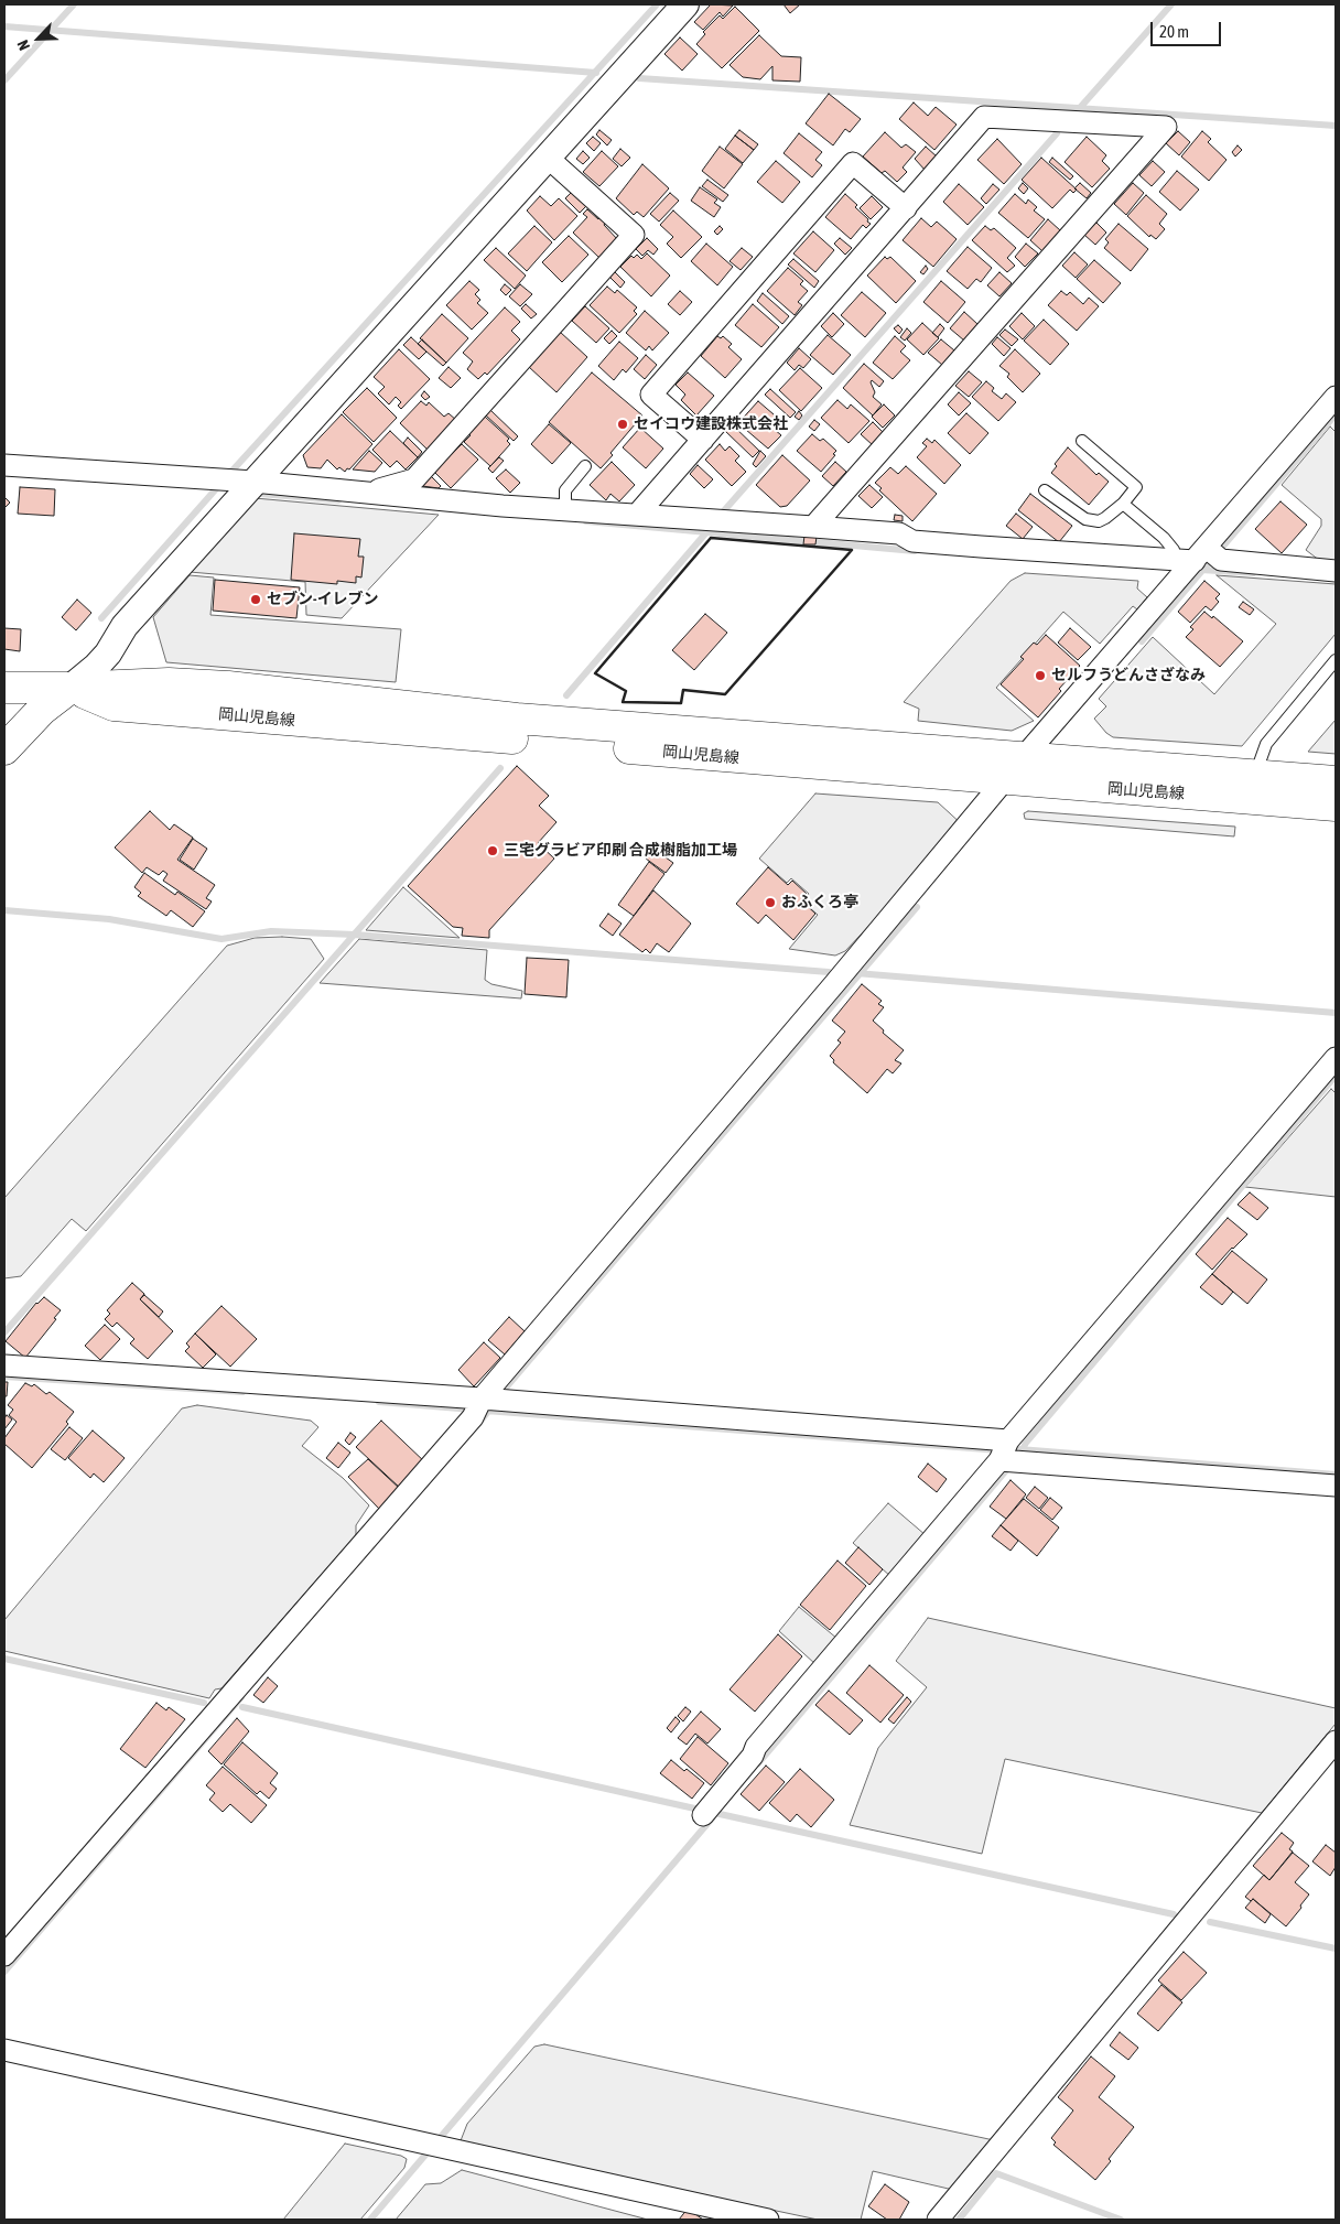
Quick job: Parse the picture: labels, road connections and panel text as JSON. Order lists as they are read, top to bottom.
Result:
{
  "streets": {
    "main road": ["岡山児島線"]
  },
  "places": [
    "セイコウ建設株式会社",
    "セブン-イレブン",
    "セルフうどんさざなみ",
    "三宅グラビア印刷 合成樹脂加工場",
    "おふくろ亭"
  ],
  "scale_bar": "20 m",
  "north": "bottom left"
}
